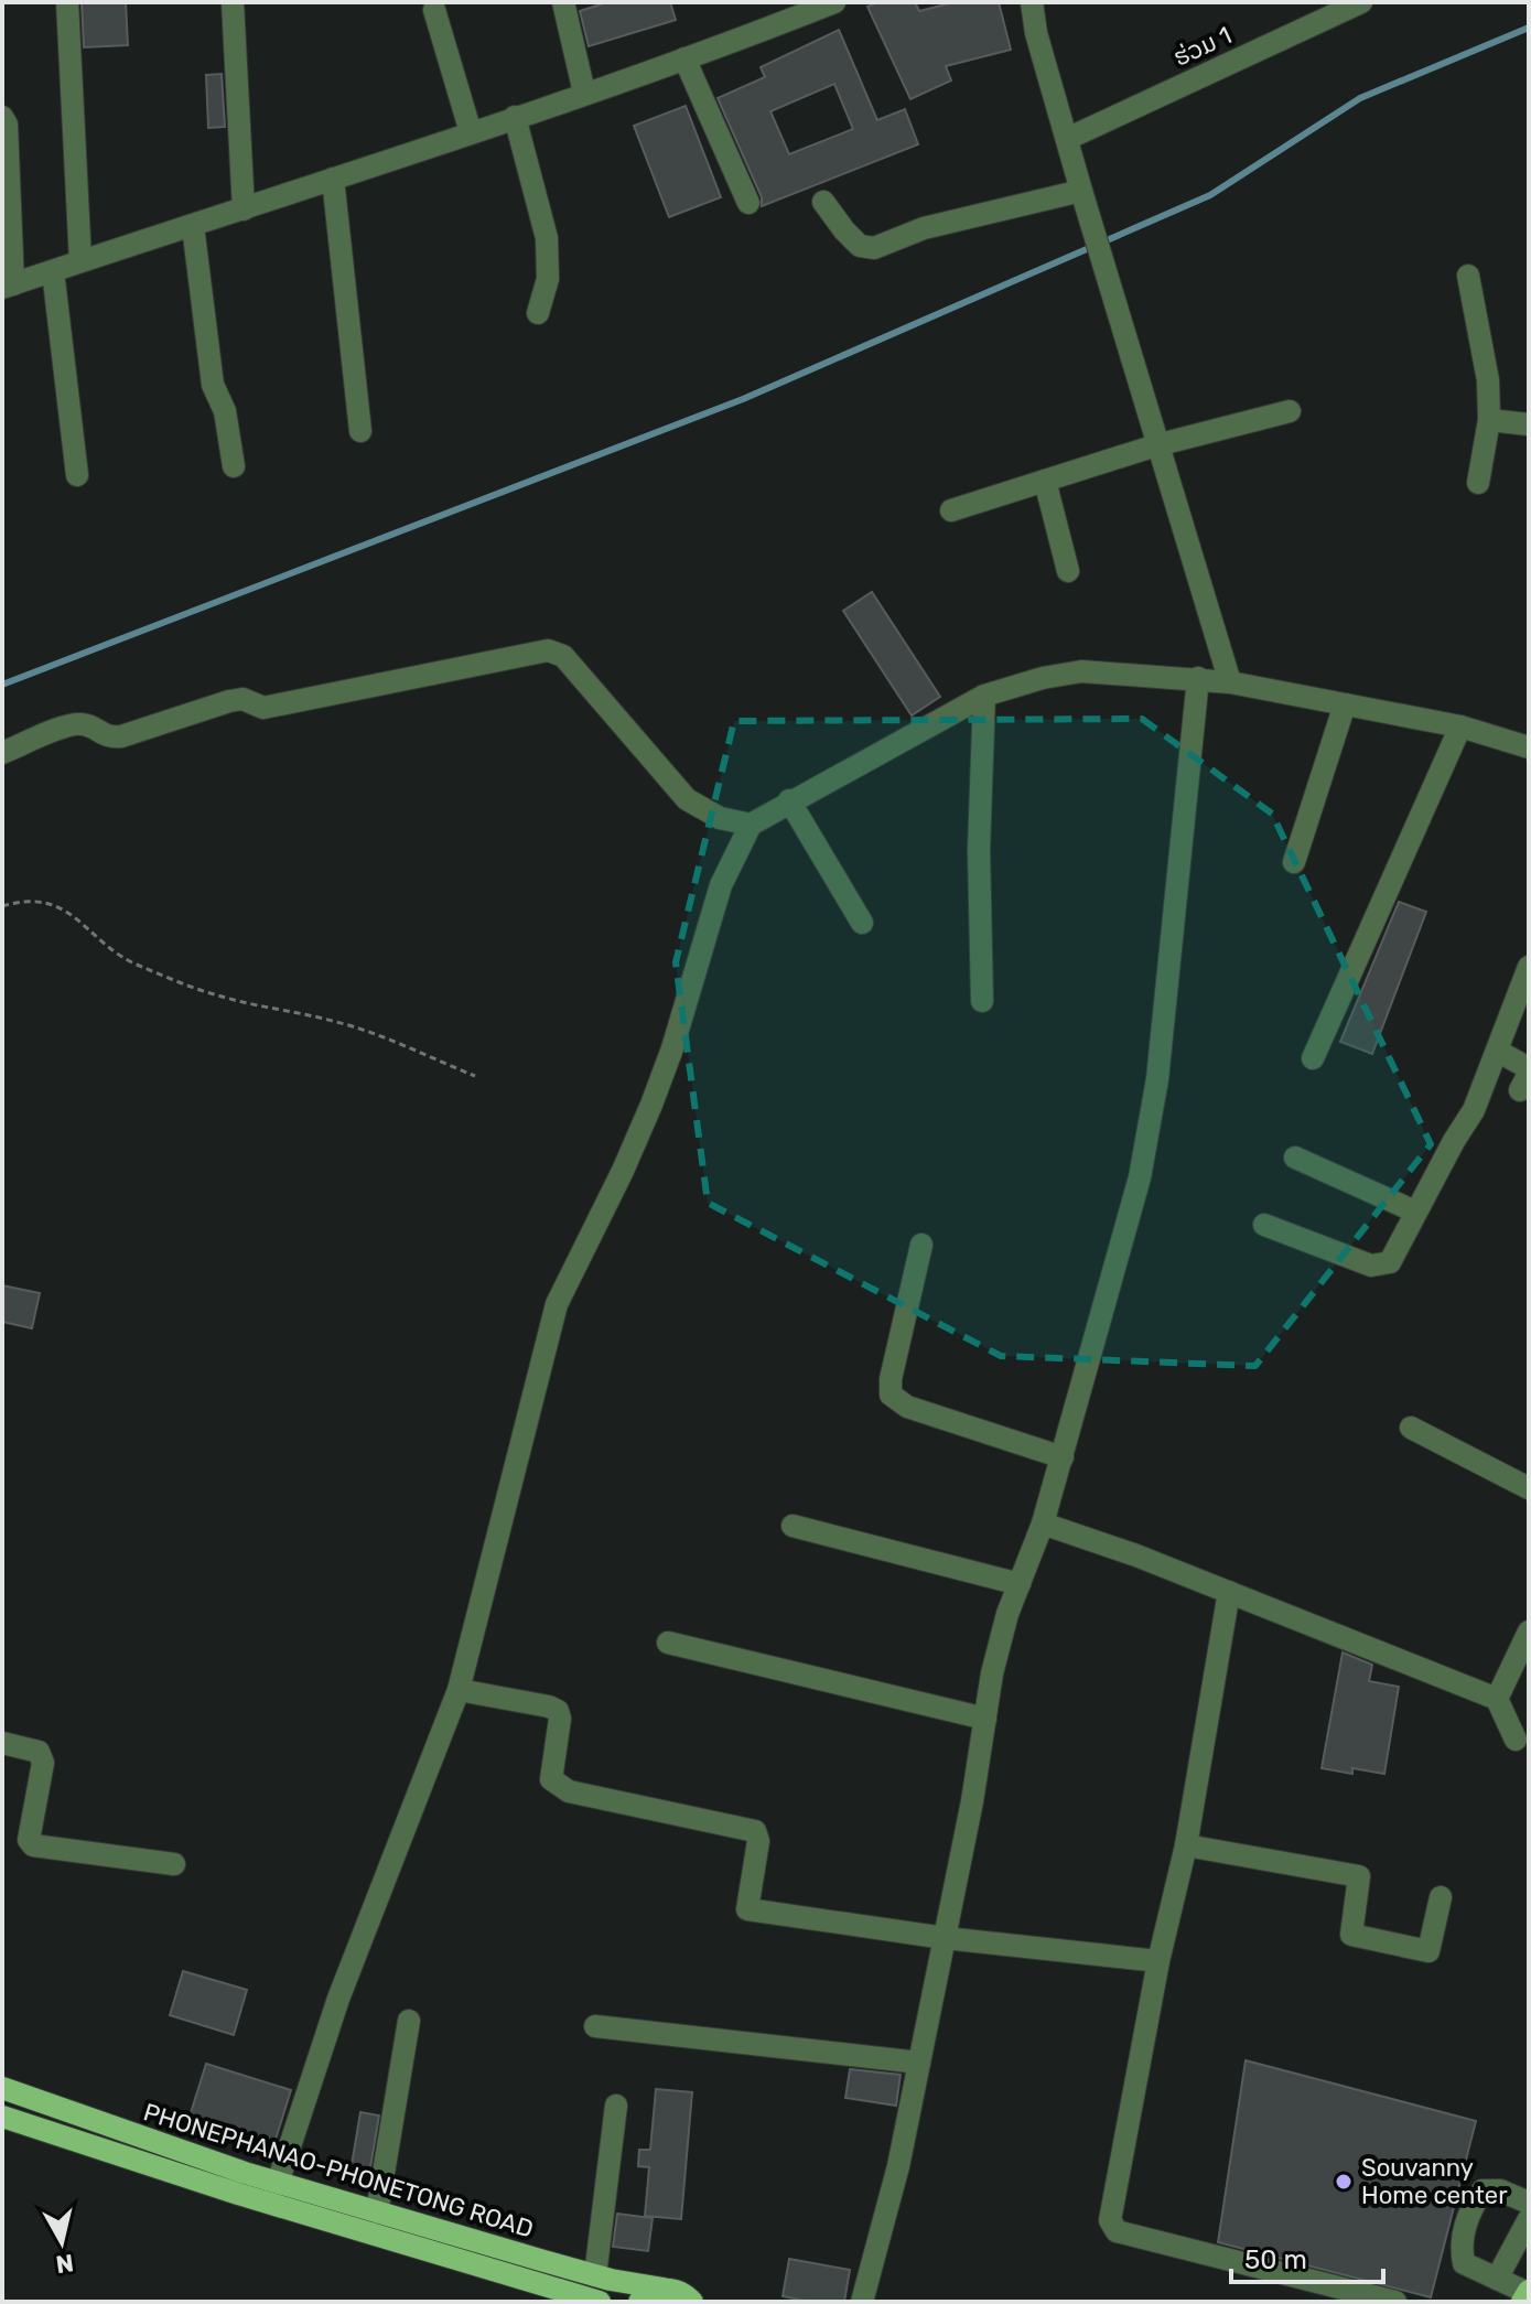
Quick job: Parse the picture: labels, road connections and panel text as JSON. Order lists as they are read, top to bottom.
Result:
{
  "streets": {
    "main road": ["PHONEPHANAO-PHONETONG ROAD"],
    "street": ["ຮ່ວມ 1"]
  },
  "places": ["Souvanny Home center"],
  "scale_bar": "50 m",
  "north": "bottom"
}
